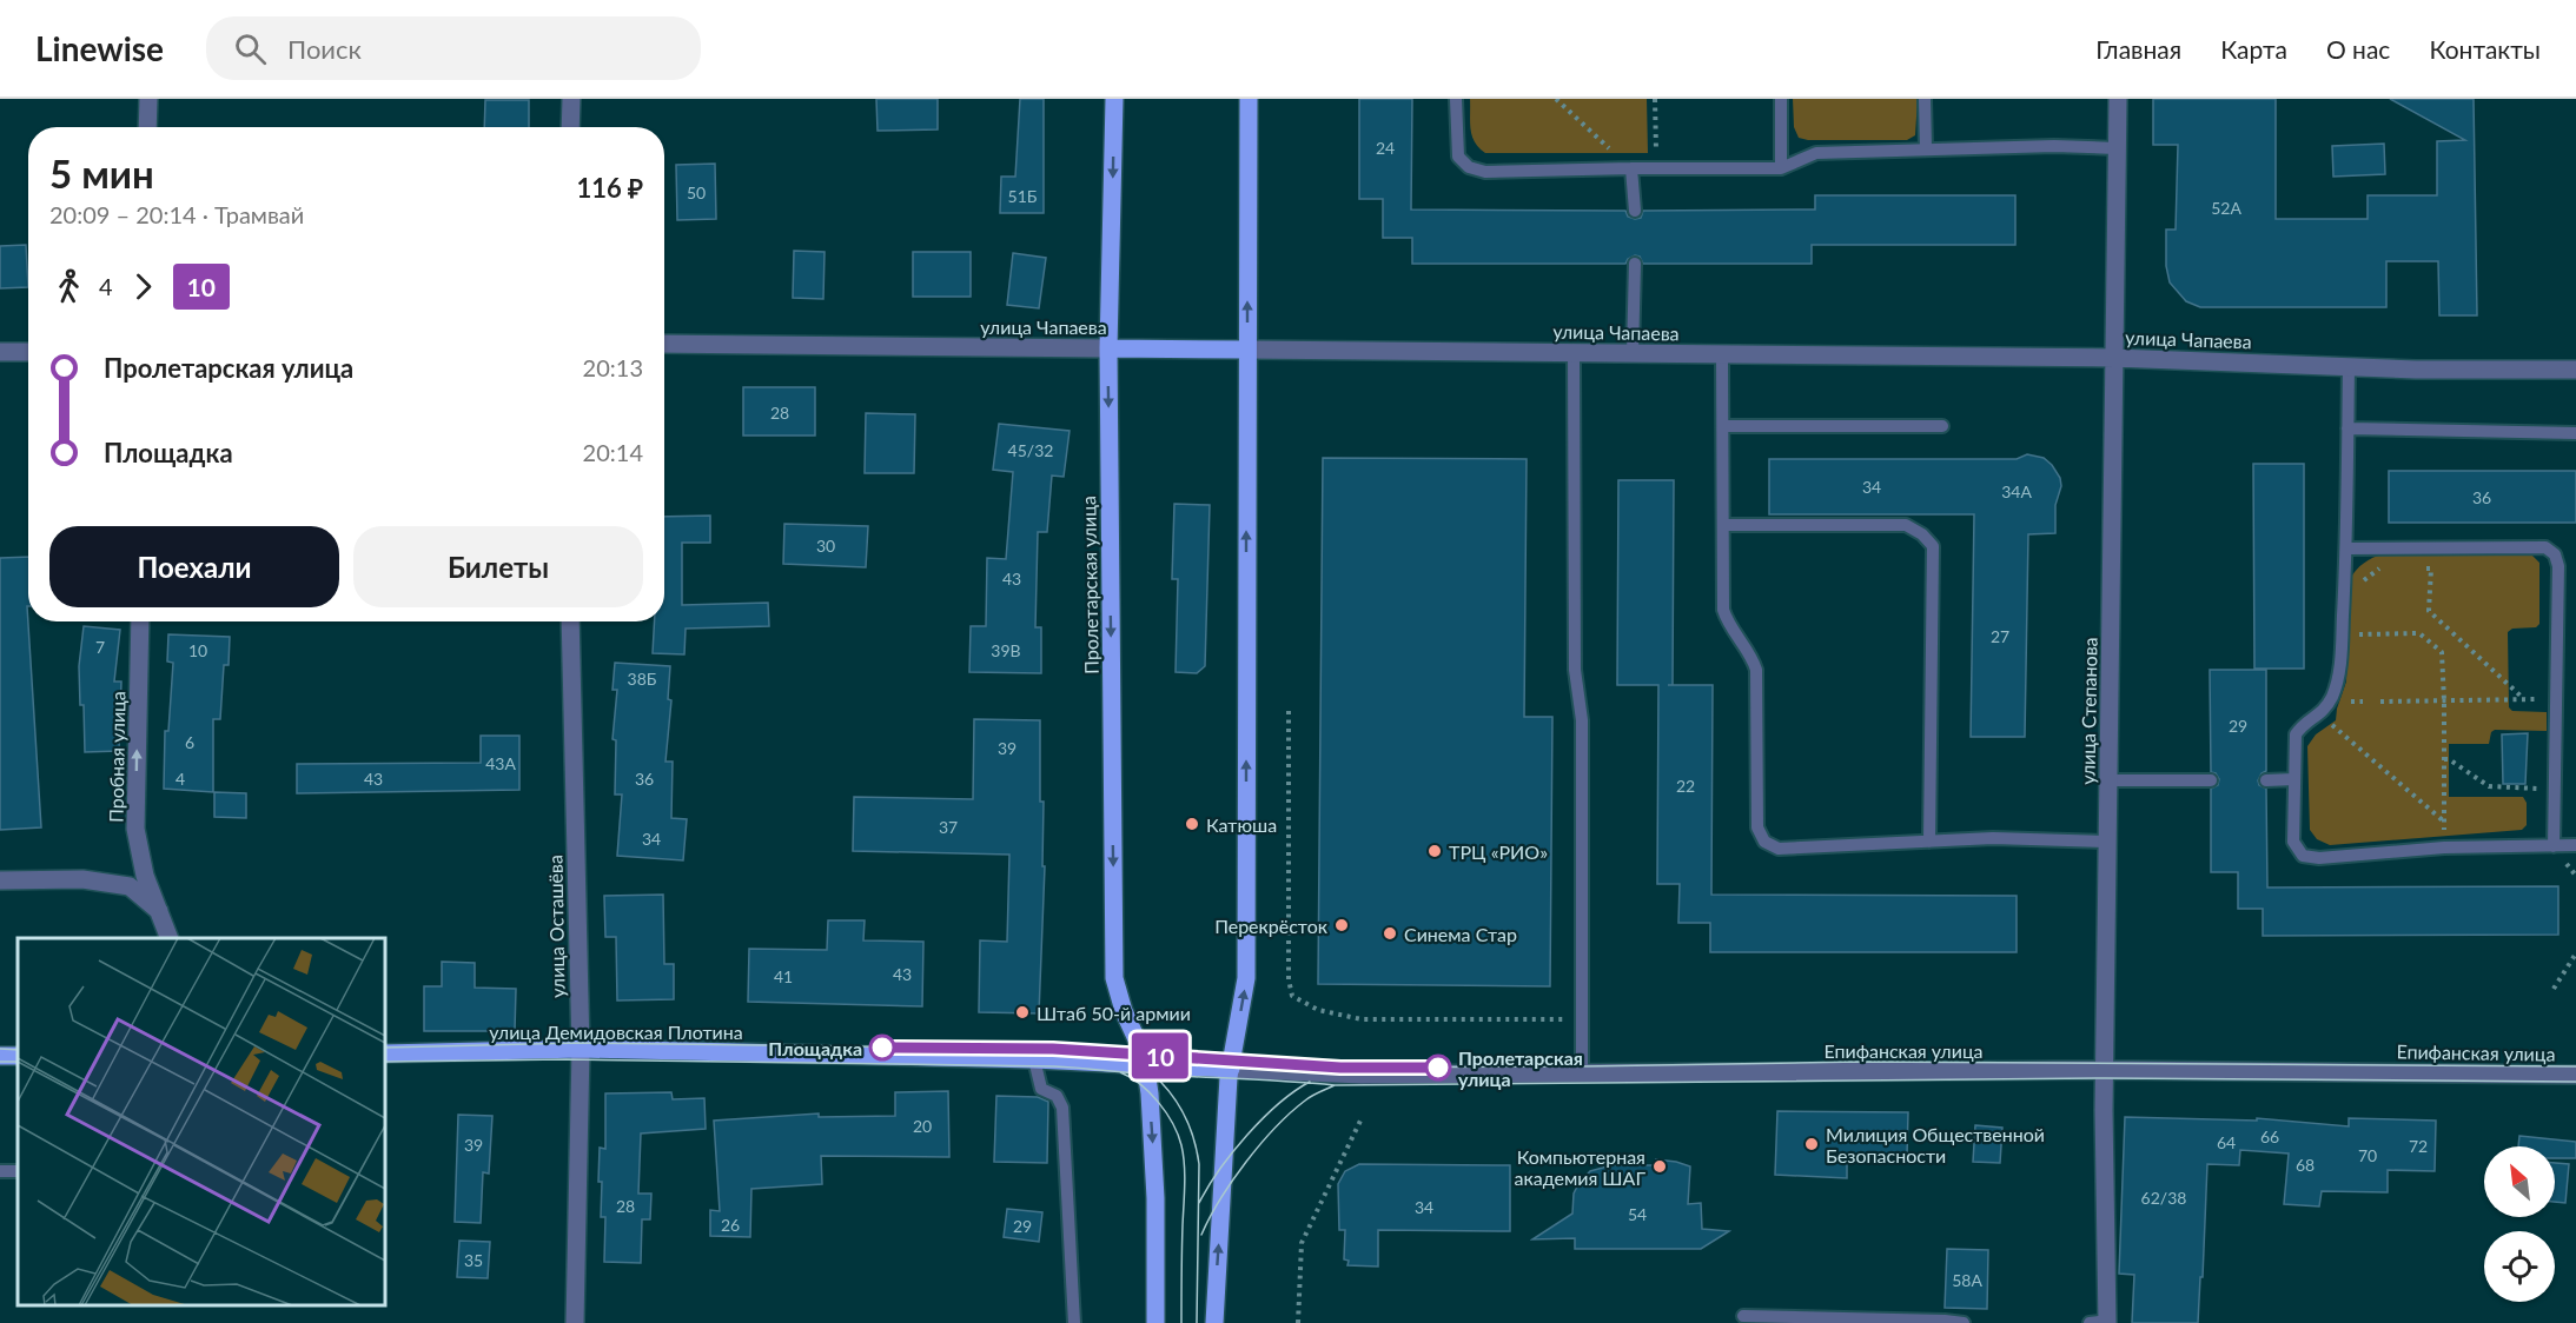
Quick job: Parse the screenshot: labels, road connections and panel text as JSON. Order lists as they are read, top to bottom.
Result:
{
  "streets": {
    "main road": ["улица Чапаева", "Пролетарская улица", "улица Демидовская Плотина"],
    "street": [
      "улица Степанова",
      "Пробная улица",
      "улица Осташёва",
      "Епифанская улица"
    ]
  },
  "crossings": [
    ["улица Чапаева", "Пролетарская улица"],
    ["улица Чапаева", "улица Степанова"],
    ["Пролетарская улица", "улица Демидовская Плотина"],
    ["улица Степанова", "Епифанская улица"],
    ["улица Осташёва", "улица Демидовская Плотина"]
  ],
  "one_way": ["Пробная улица"],
  "places": [
    "Катюша",
    "ТРЦ «РИО»",
    "Перекрёсток",
    "Синема Стар",
    "Штаб 50-й армии",
    "Площадка",
    "Пролетарская улица",
    "Милиция Общественной Безопасности",
    "Компьютерная академия ШАГ"
  ],
  "lines": ["tram line 10"],
  "house_numbers": [
    "24",
    "50",
    "51Б",
    "52А",
    "28",
    "45/32",
    "34",
    "34А",
    "36",
    "30",
    "43",
    "27",
    "7",
    "10",
    "39В",
    "38Б",
    "29",
    "6",
    "39",
    "43А",
    "4",
    "43",
    "36",
    "22",
    "37",
    "34",
    "43",
    "41",
    "20",
    "66",
    "64",
    "39",
    "72",
    "70",
    "68",
    "62/38",
    "28",
    "34",
    "54",
    "26",
    "29",
    "35",
    "58А"
  ],
  "north": "top left",
  "page": {
    "header": "Linewise",
    "search": "Поиск",
    "nav": [
      "Главная",
      "Карта",
      "О нас",
      "Контакты"
    ],
    "on_map": "10",
    "heading": ["5 мин", "20:09 – 20:14 · Трамвай", "116 ₽"],
    "legs": ["4", "10"],
    "list": [
      {
        "name": "Пролетарская улица",
        "value": "20:13"
      },
      {
        "name": "Площадка",
        "value": "20:14"
      }
    ],
    "buttons": ["Поехали", "Билеты"]
  }
}
